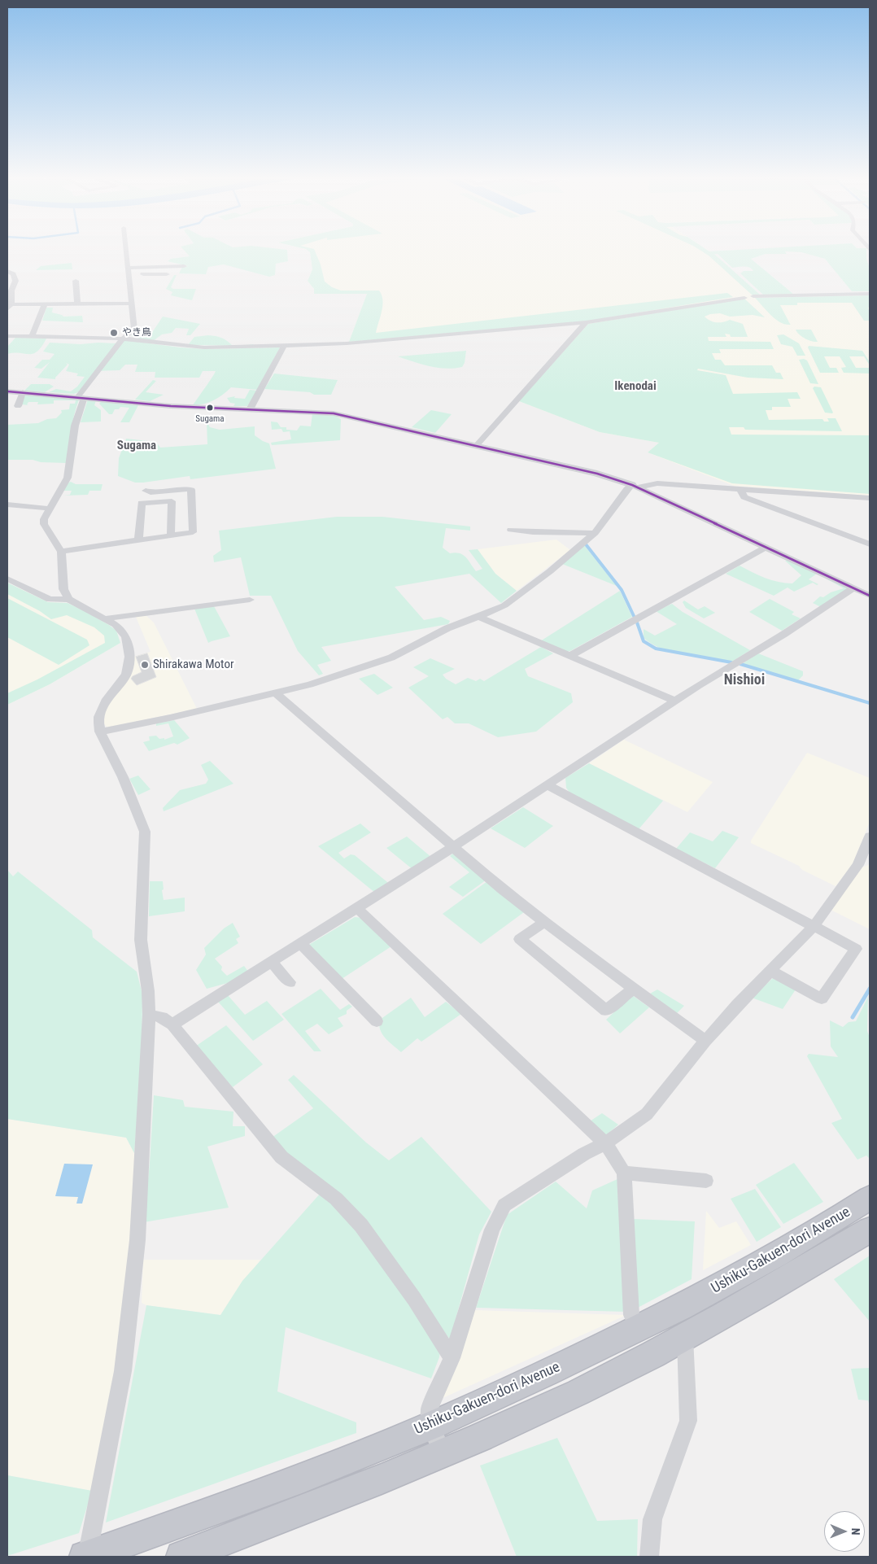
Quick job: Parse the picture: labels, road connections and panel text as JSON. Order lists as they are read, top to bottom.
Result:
{
  "streets": {
    "highway": ["Ushiku-Gakuen-dori Avenue"]
  },
  "districts": ["Ikenodai", "Sugama", "Nishioi"],
  "places": ["やき鳥", "Sugama", "Shirakawa Motor"],
  "lines": ["transit line N"],
  "north": "right"
}
